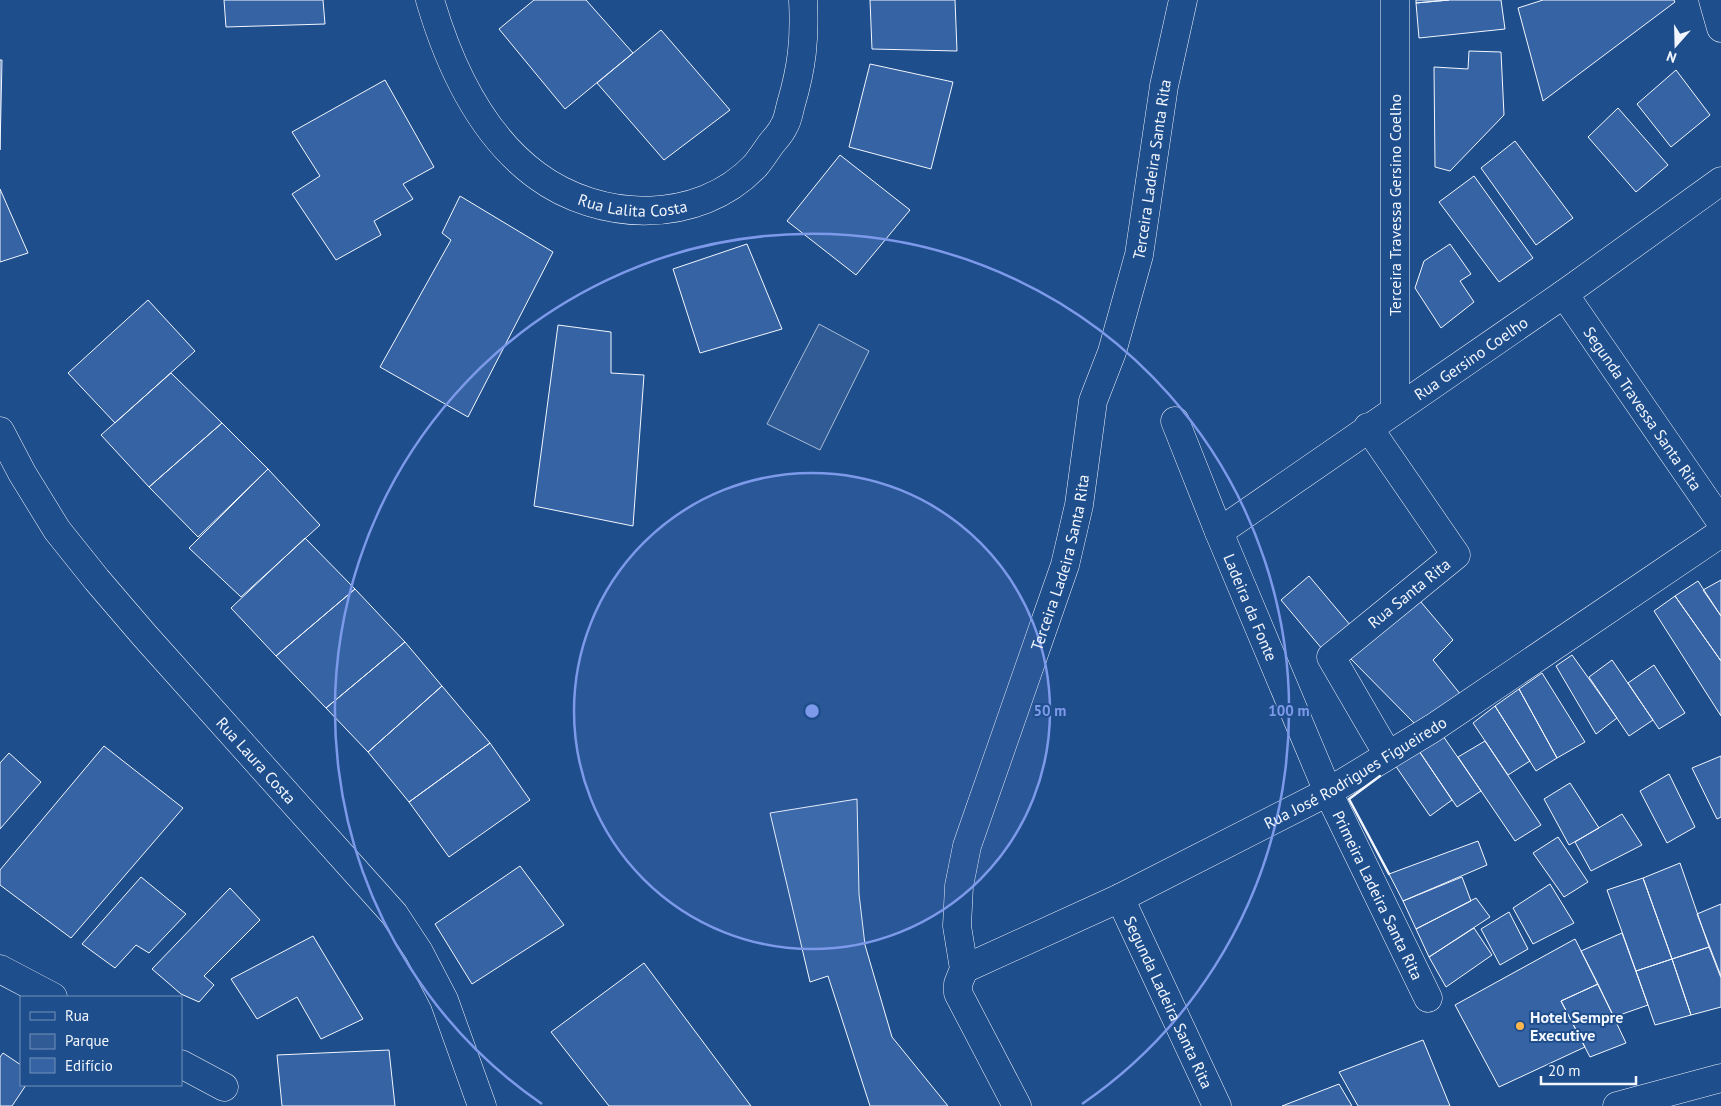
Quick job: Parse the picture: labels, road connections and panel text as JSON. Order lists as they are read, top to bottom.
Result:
{
  "streets": {
    "street": [
      "Terceira Ladeira Santa Rita",
      "Rua Lalita Costa",
      "Terceira Travessa Gersino Coelho",
      "Rua Gersino Coelho",
      "Segunda Travessa Santa Rita",
      "Rua Santa Rita",
      "Ladeira da Fonte",
      "Rua Laura Costa",
      "Rua José Rodrigues Figueiredo",
      "Primeira Ladeira Santa Rita",
      "Segunda Ladeira Santa Rita"
    ]
  },
  "crossings": [
    ["Terceira Ladeira Santa Rita", "Rua José Rodrigues Figueiredo"],
    ["Terceira Travessa Gersino Coelho", "Rua Gersino Coelho"],
    ["Rua Gersino Coelho", "Segunda Travessa Santa Rita"],
    ["Rua Gersino Coelho", "Rua Santa Rita"],
    ["Rua Gersino Coelho", "Ladeira da Fonte"],
    ["Rua Santa Rita", "Rua José Rodrigues Figueiredo"],
    ["Ladeira da Fonte", "Rua José Rodrigues Figueiredo"],
    ["Ladeira da Fonte", "Primeira Ladeira Santa Rita"],
    ["Rua José Rodrigues Figueiredo", "Primeira Ladeira Santa Rita"],
    ["Rua José Rodrigues Figueiredo", "Segunda Ladeira Santa Rita"]
  ],
  "places": ["Hotel Sempre Executive"],
  "legend": ["Rua", "Parque", "Edifício"],
  "scale_bar": "20 m",
  "north": "bottom",
  "rings": ["50 m", "100 m"]
}
